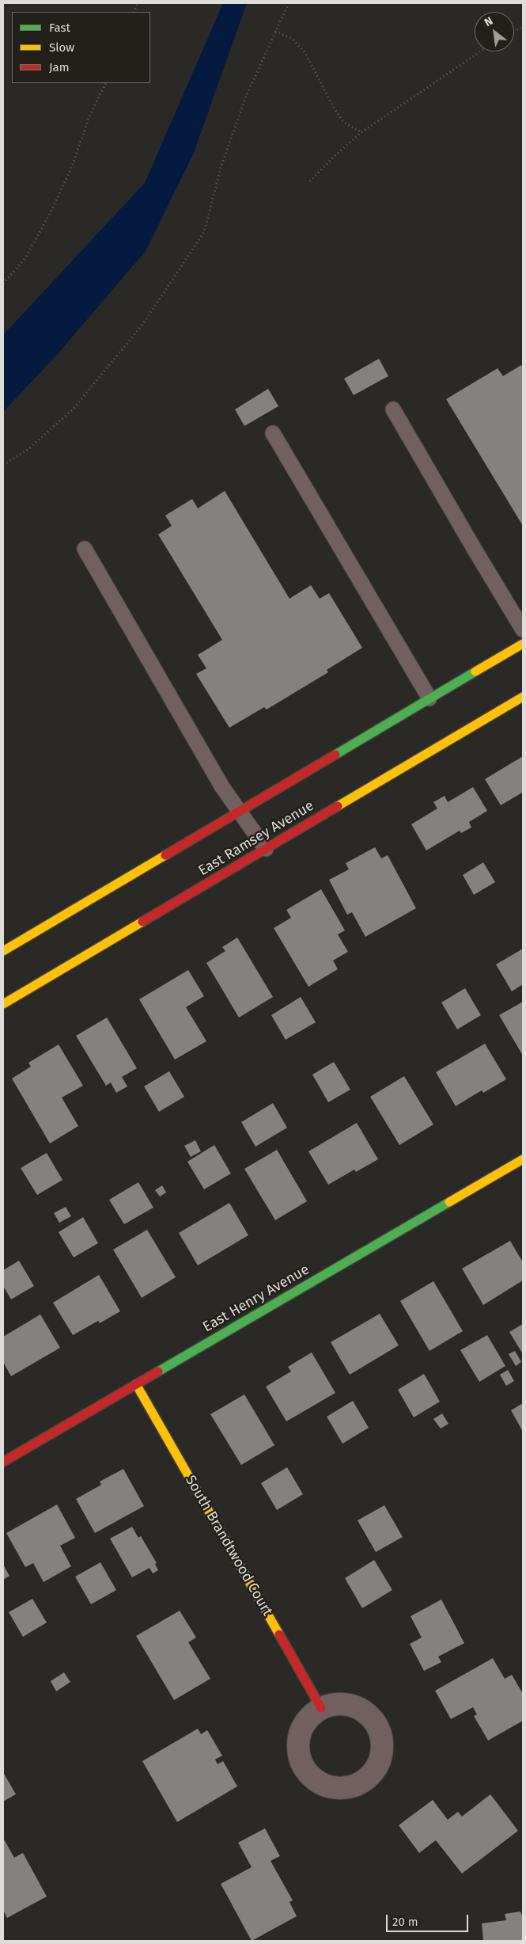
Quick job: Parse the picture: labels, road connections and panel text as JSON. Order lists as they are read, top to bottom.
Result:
{
  "streets": {
    "street": ["East Ramsey Avenue", "East Henry Avenue", "South Brandtwood Court"]
  },
  "crossings": [
    ["East Henry Avenue", "South Brandtwood Court"]
  ],
  "legend": ["Fast", "Slow", "Jam"],
  "scale_bar": "20 m",
  "north": "top left"
}
